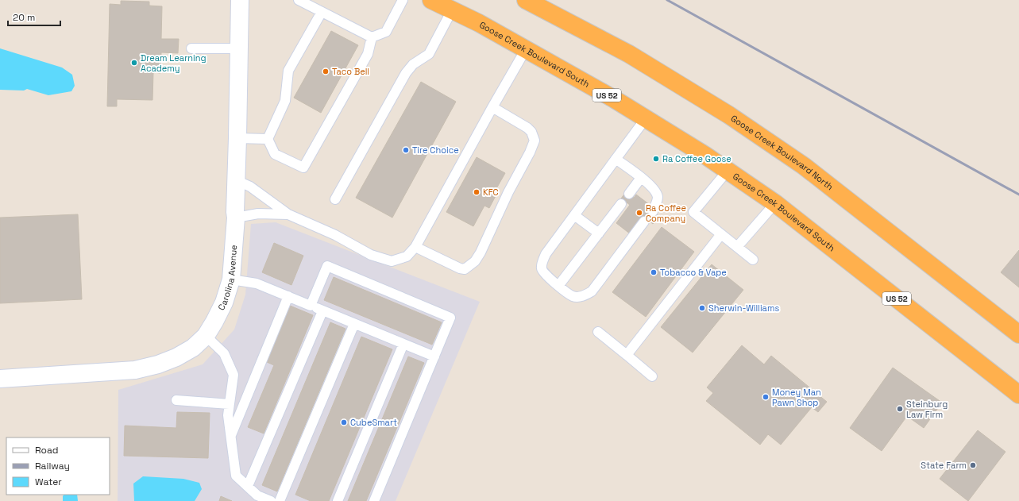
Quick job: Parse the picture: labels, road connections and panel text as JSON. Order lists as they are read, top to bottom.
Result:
{
  "streets": {
    "highway": ["Goose Creek Boulevard South", "US 52", "Goose Creek Boulevard North"],
    "street": ["Carolina Avenue"]
  },
  "places": [
    "Dream Learning Academy",
    "Taco Bell",
    "Tire Choice",
    "Ra Coffee Goose",
    "KFC",
    "Ra Coffee Company",
    "Tobacco & Vape",
    "Sherwin-Williams",
    "Money Man Pawn Shop",
    "Steinburg Law Firm",
    "CubeSmart",
    "State Farm"
  ],
  "legend": ["Road", "Railway", "Water"],
  "scale_bar": "20 m"
}
